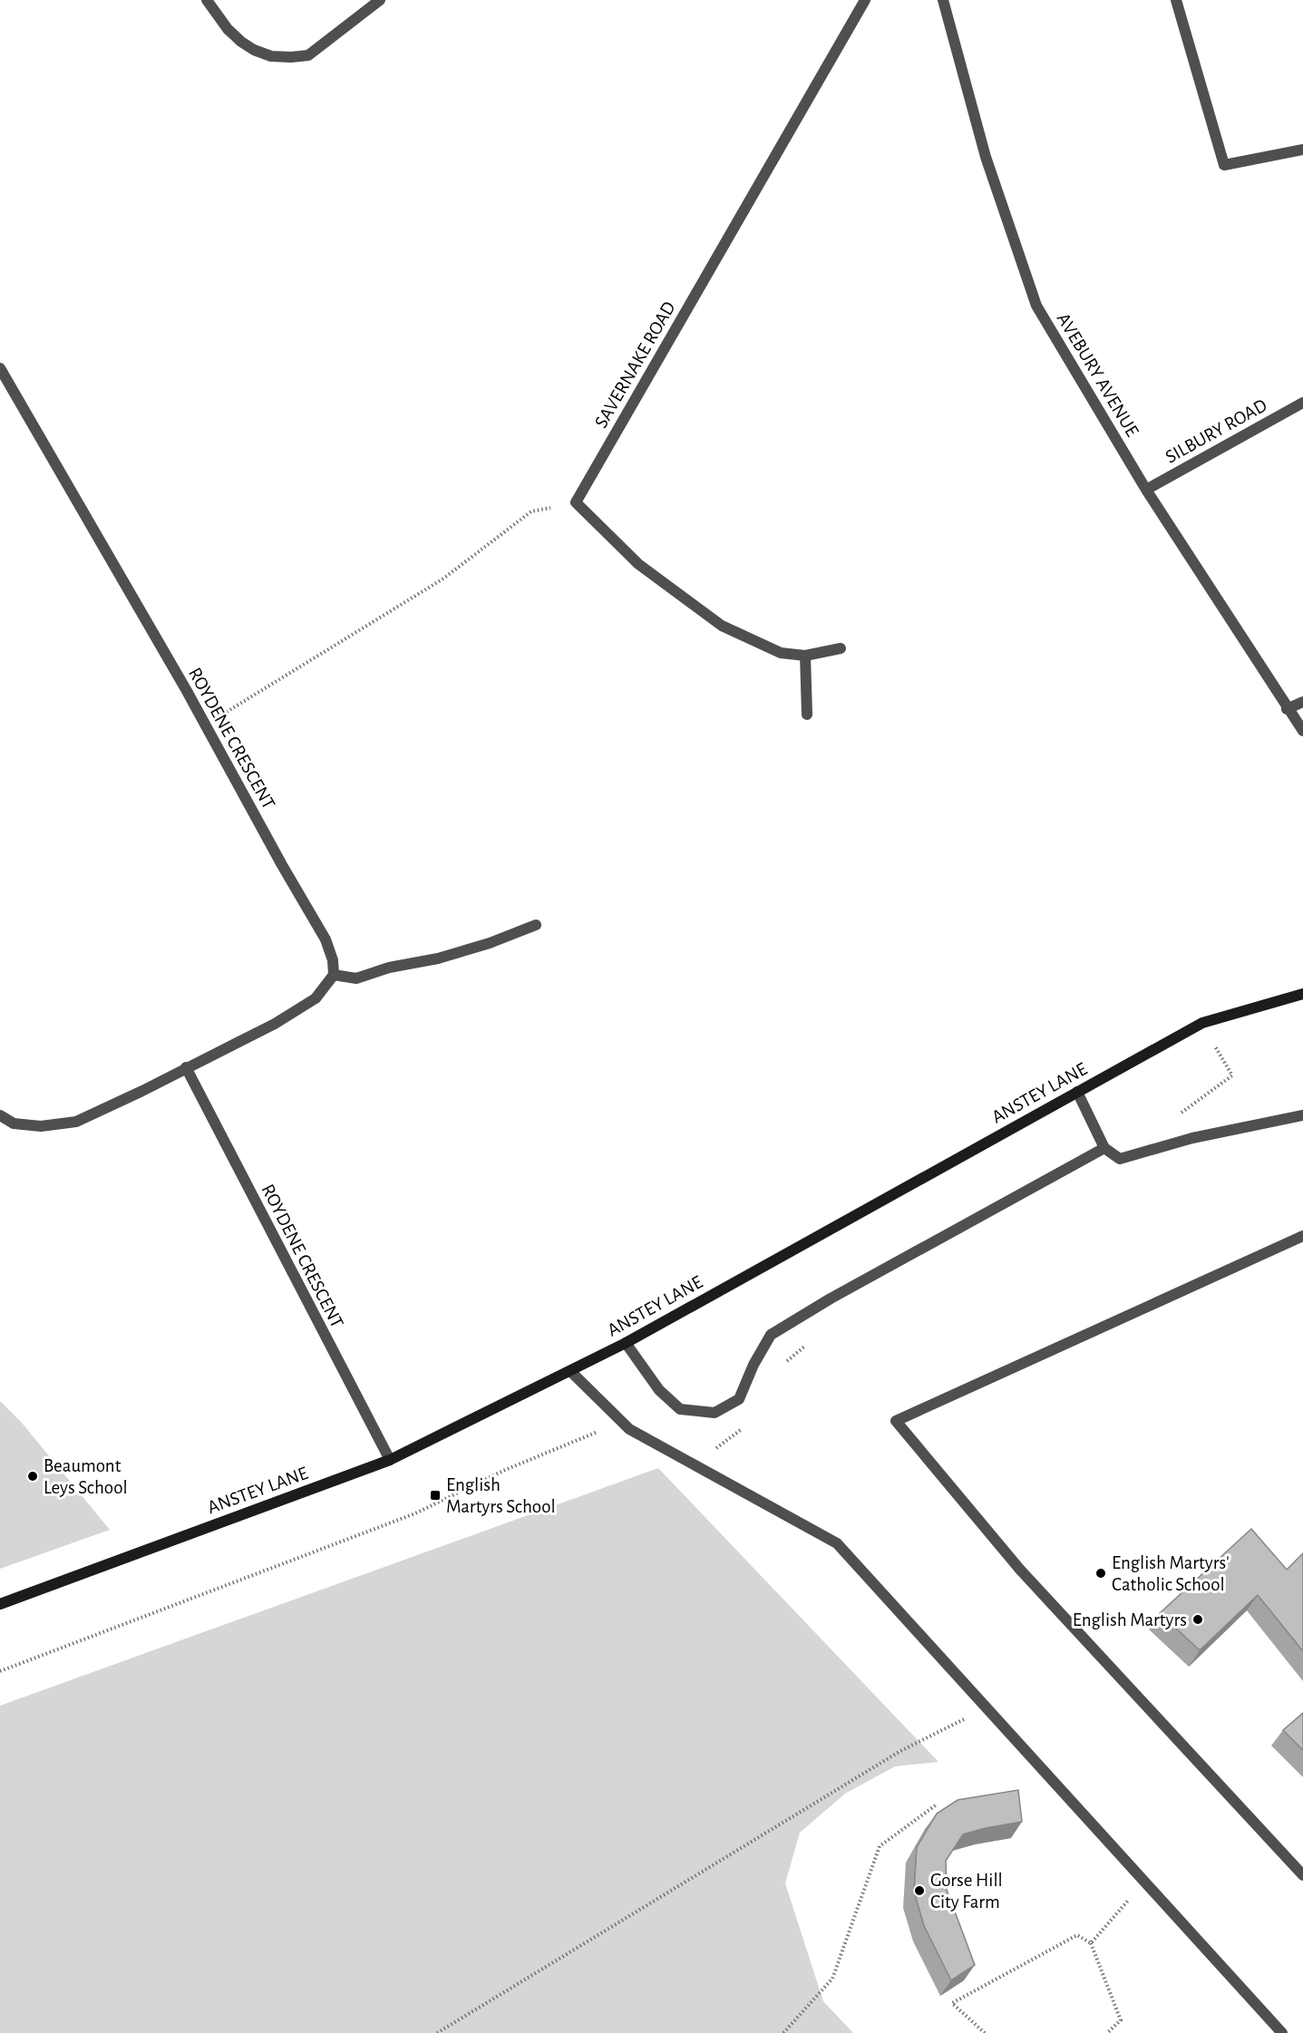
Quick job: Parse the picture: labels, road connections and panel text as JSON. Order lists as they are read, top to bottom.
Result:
{
  "streets": {
    "main road": ["ANSTEY LANE"],
    "street": [
      "SAVERNAKE ROAD",
      "AVEBURY AVENUE",
      "SILBURY ROAD",
      "ROYDENE CRESCENT"
    ]
  },
  "crossings": [
    ["AVEBURY AVENUE", "SILBURY ROAD"],
    ["ROYDENE CRESCENT", "ANSTEY LANE"]
  ],
  "places": {
    "other": [
      "Beaumont Leys School",
      "English Martyrs' Catholic School",
      "English Martyrs",
      "Gorse Hill City Farm"
    ],
    "transit": ["English Martyrs School"]
  }
}
